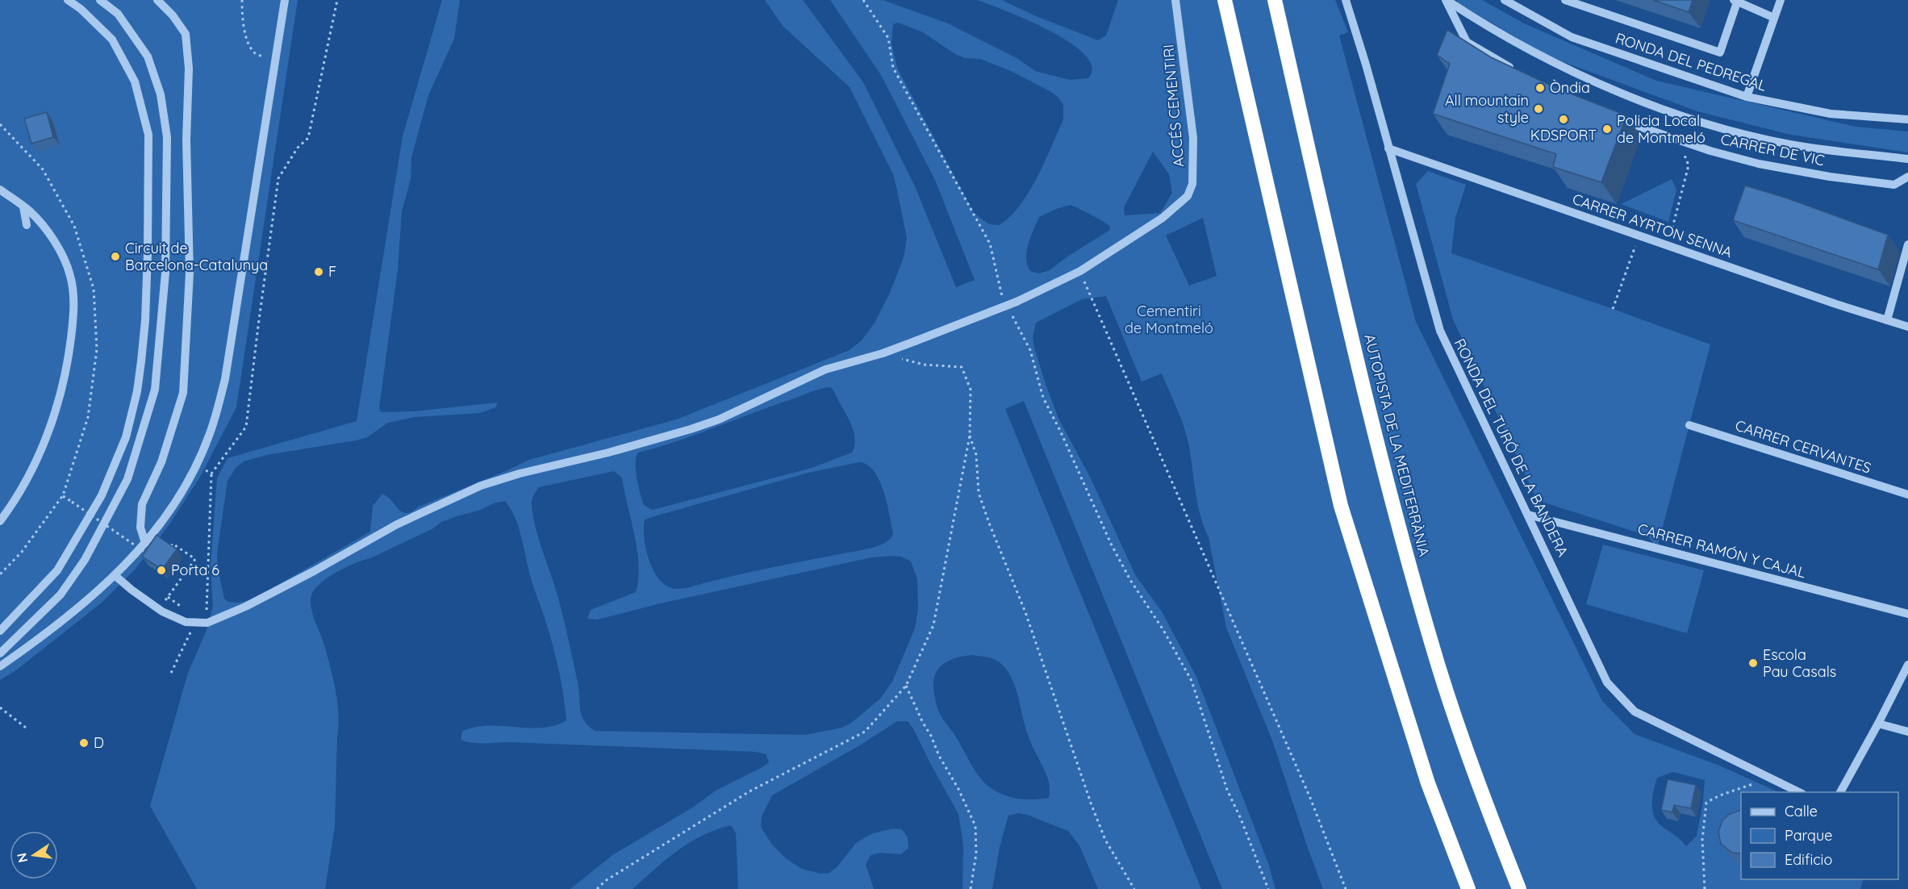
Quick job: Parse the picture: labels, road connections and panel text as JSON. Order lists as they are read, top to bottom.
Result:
{
  "streets": {
    "highway": ["AUTOPISTA DE LA MEDITERRÀNIA"],
    "street": [
      "RONDA DEL PEDREGAL",
      "ACCÉS CEMENTIRI",
      "CARRER DE VIC",
      "CARRER AYRTON SENNA",
      "CARRER CERVANTES",
      "RONDA DEL TURÓ DE LA BANDERA",
      "CARRER RAMÓN Y CAJAL"
    ]
  },
  "crossings": [
    ["CARRER AYRTON SENNA", "RONDA DEL TURÓ DE LA BANDERA"],
    ["RONDA DEL TURÓ DE LA BANDERA", "CARRER RAMÓN Y CAJAL"]
  ],
  "parks": ["Cementiri de Montmeló"],
  "places": [
    "Òndia",
    "All mountain style",
    "KDSPORT",
    "Policia Local de Montmeló",
    "Circuit de Barcelona-Catalunya",
    "F",
    "Porta 6",
    "Escola Pau Casals",
    "D"
  ],
  "legend": ["Calle", "Parque", "Edificio"],
  "north": "left"
}
